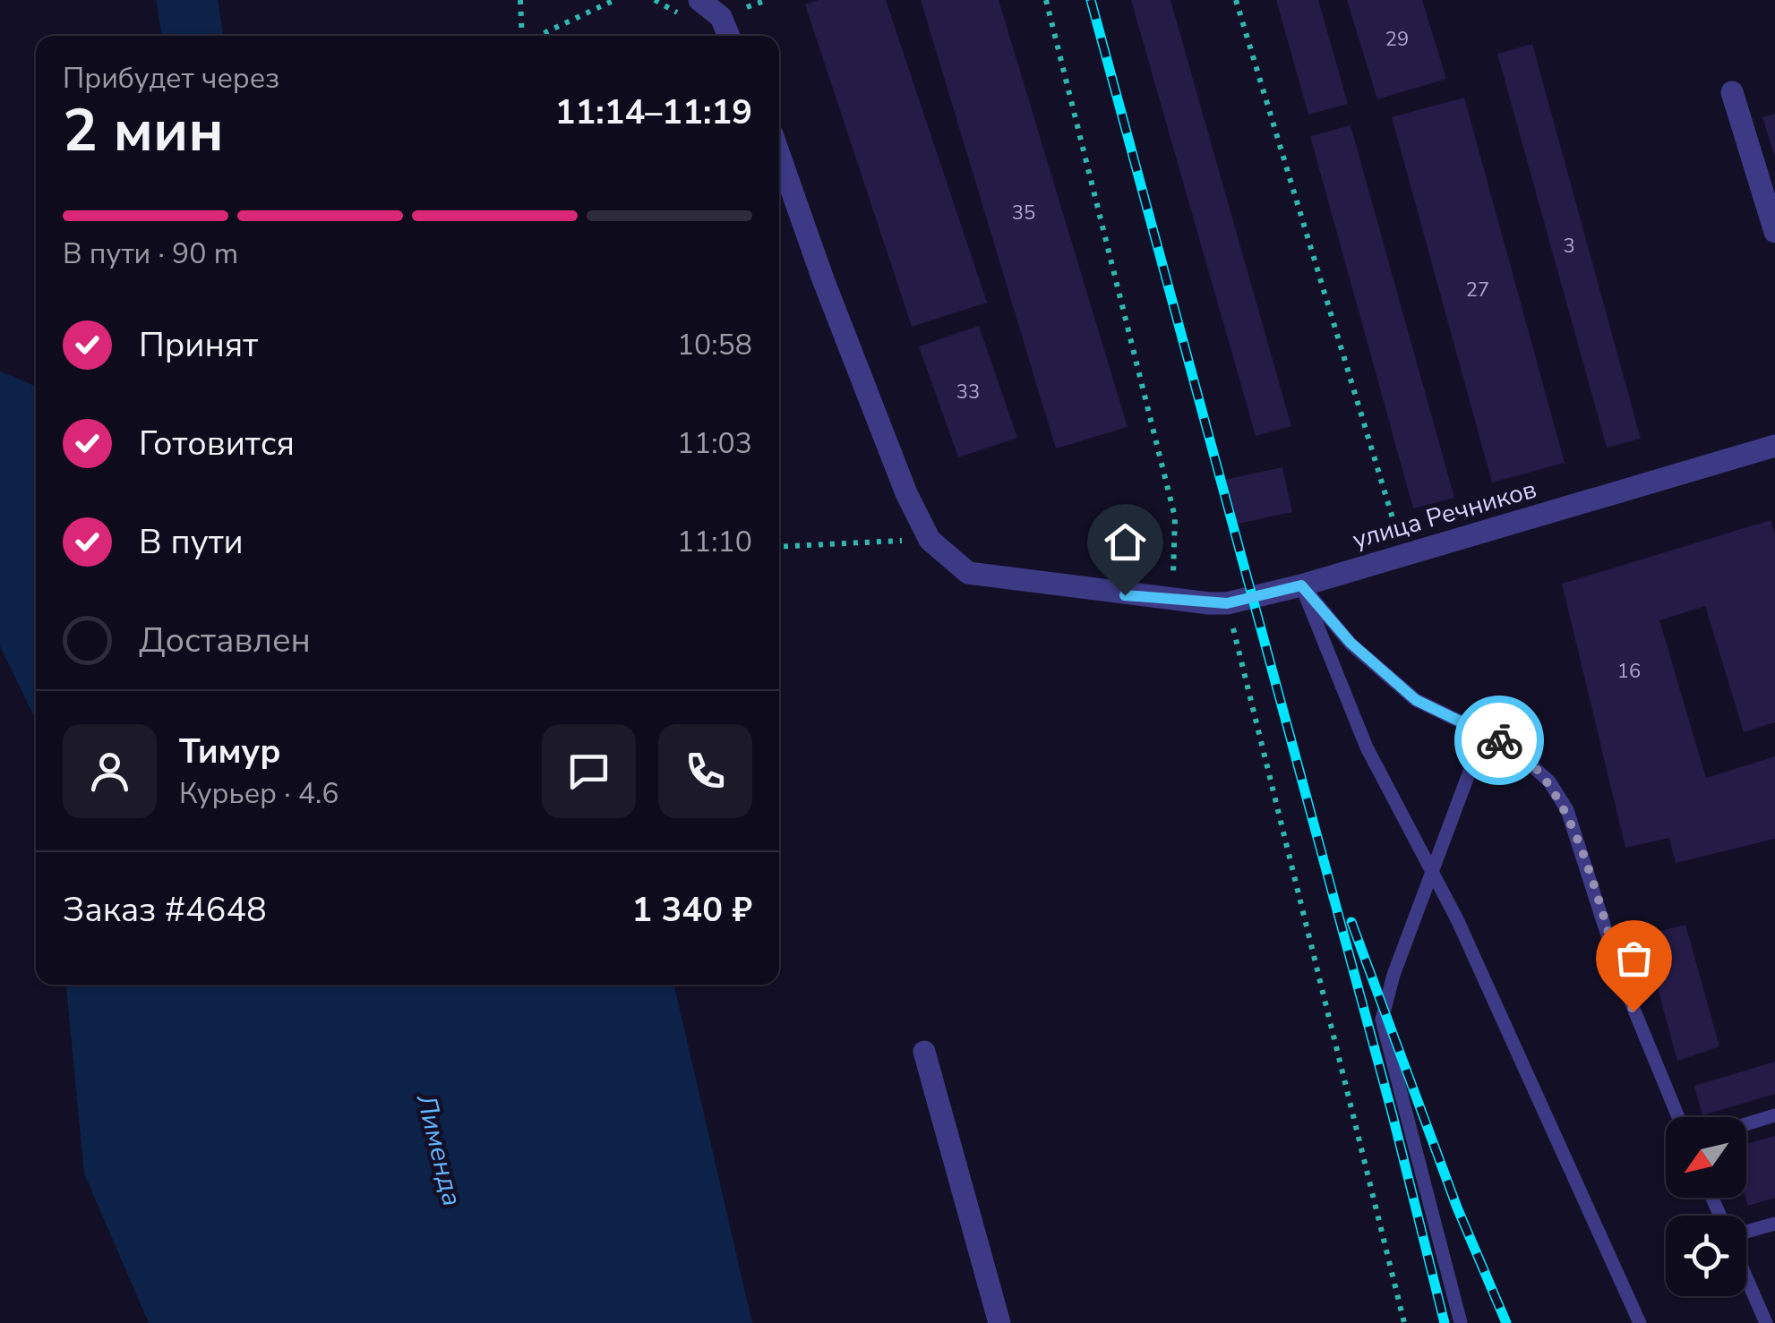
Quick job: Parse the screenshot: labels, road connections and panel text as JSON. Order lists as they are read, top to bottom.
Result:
{
  "streets": {
    "street": ["улица Речников"]
  },
  "water": ["Лименда"],
  "house_numbers": [
    "29",
    "35",
    "3",
    "27",
    "33",
    "16"
  ],
  "north": "bottom left",
  "page": {
    "heading": ["2 мин", "Прибудет через", "11:14–11:19"],
    "panel": [
      "Тимур",
      "Курьер · 4.6",
      "Заказ #4648",
      "1 340 ₽"
    ],
    "bar": "В пути · 90 m",
    "list": [
      ["Принят", "10:58"],
      ["Готовится", "11:03"],
      ["В пути", "11:10"],
      "Доставлен"
    ]
  }
}
